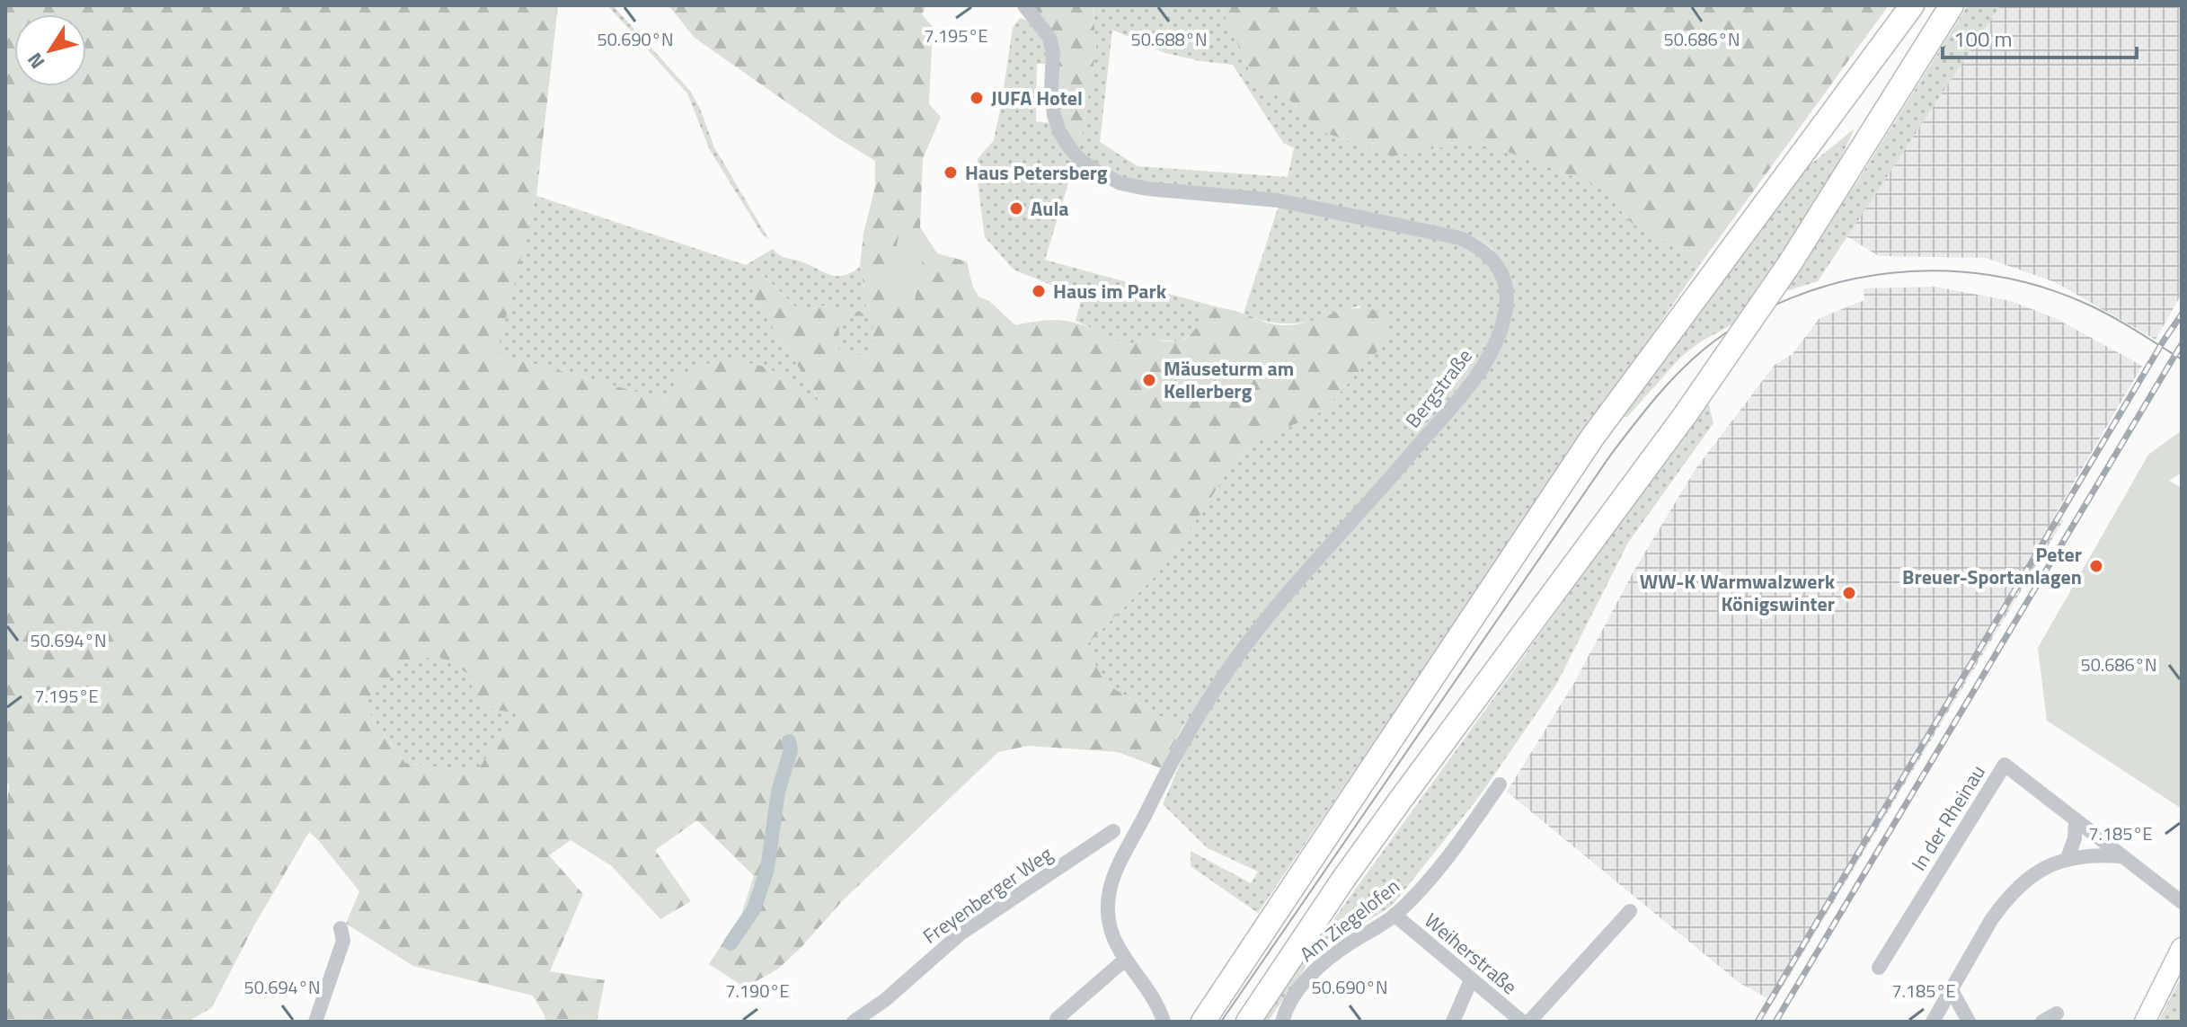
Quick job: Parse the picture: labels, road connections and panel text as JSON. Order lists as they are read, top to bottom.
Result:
{
  "streets": {
    "street": [
      "Bergstraße",
      "In der Rheinau",
      "Freyenberger Weg",
      "Am Ziegelofen",
      "Weiherstraße"
    ]
  },
  "crossings": [
    ["Am Ziegelofen", "Weiherstraße"]
  ],
  "places": [
    "JUFA Hotel",
    "Haus Petersberg",
    "Aula",
    "Haus im Park",
    "Mäuseturm am Kellerberg",
    "Peter Breuer-Sportanlagen",
    "WW-K Warmwalzwerk Königswinter"
  ],
  "scale_bar": "100 m",
  "north": "bottom left",
  "coordinates": [
    "7.195°E",
    "50.690°N",
    "50.688°N",
    "50.686°N",
    "50.694°N",
    "7.185°E",
    "7.190°E"
  ]
}
